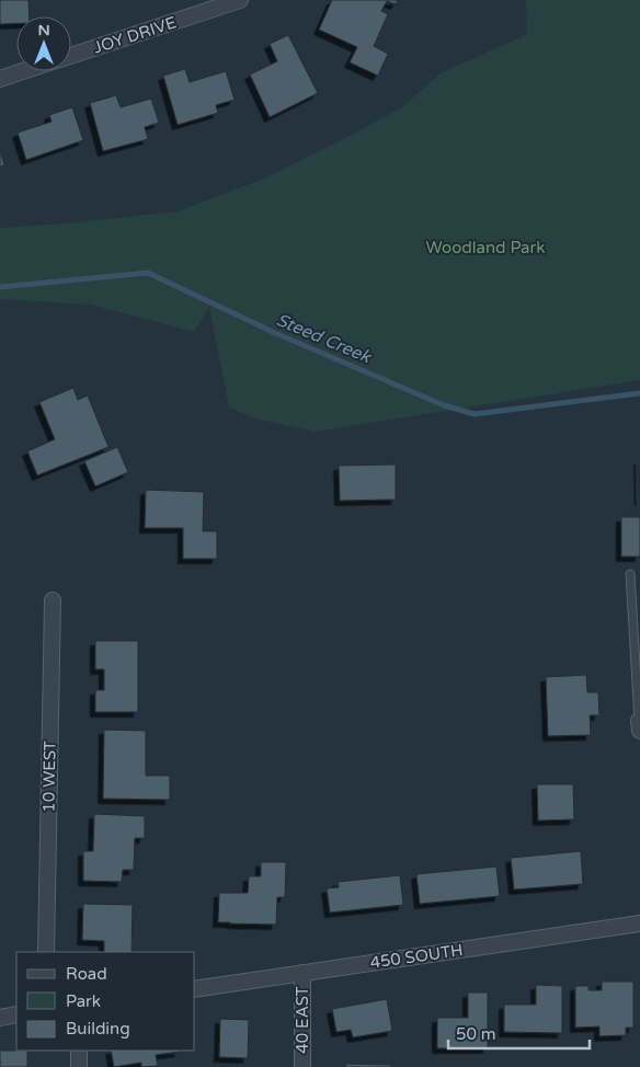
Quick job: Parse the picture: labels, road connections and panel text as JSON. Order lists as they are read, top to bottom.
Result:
{
  "streets": {
    "street": [
      "JOY DRIVE",
      "10 WEST",
      "450 SOUTH",
      "40 EAST"
    ]
  },
  "crossings": [
    ["450 SOUTH", "40 EAST"]
  ],
  "water": ["Steed Creek"],
  "parks": ["Woodland Park"],
  "legend": ["Road", "Park", "Building"],
  "scale_bar": "50 m",
  "north": "top"
}
